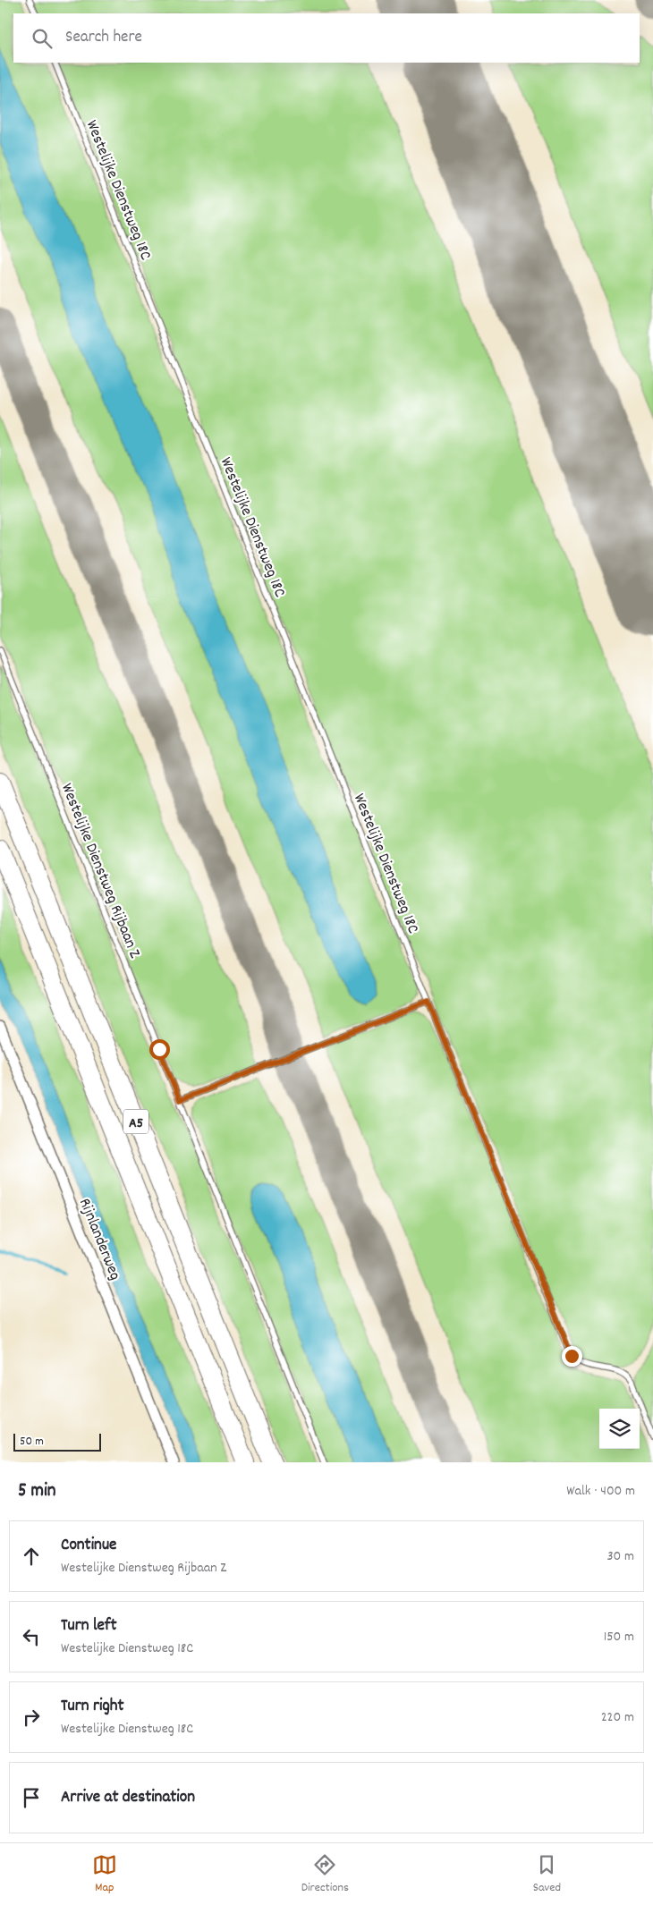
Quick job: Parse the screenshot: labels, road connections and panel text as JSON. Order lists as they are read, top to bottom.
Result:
{
  "streets": {
    "highway": ["A5"],
    "street": ["Rijnlanderweg"],
    "lane": ["Westelijke Dienstweg 18C", "Westelijke Dienstweg Rijbaan Z"]
  },
  "scale_bar": "50 m",
  "page": {
    "search": "Search here",
    "scale": "50 m",
    "heading": ["5 min", "Walk · 400 m"],
    "list": [
      ["Continue", "Westelijke Dienstweg Rijbaan Z", "30 m"],
      ["Turn left", "Westelijke Dienstweg 18C", "150 m"],
      ["Turn right", "Westelijke Dienstweg 18C", "220 m"],
      "Arrive at destination"
    ],
    "nav": ["Map", "Directions", "Saved"]
  }
}
